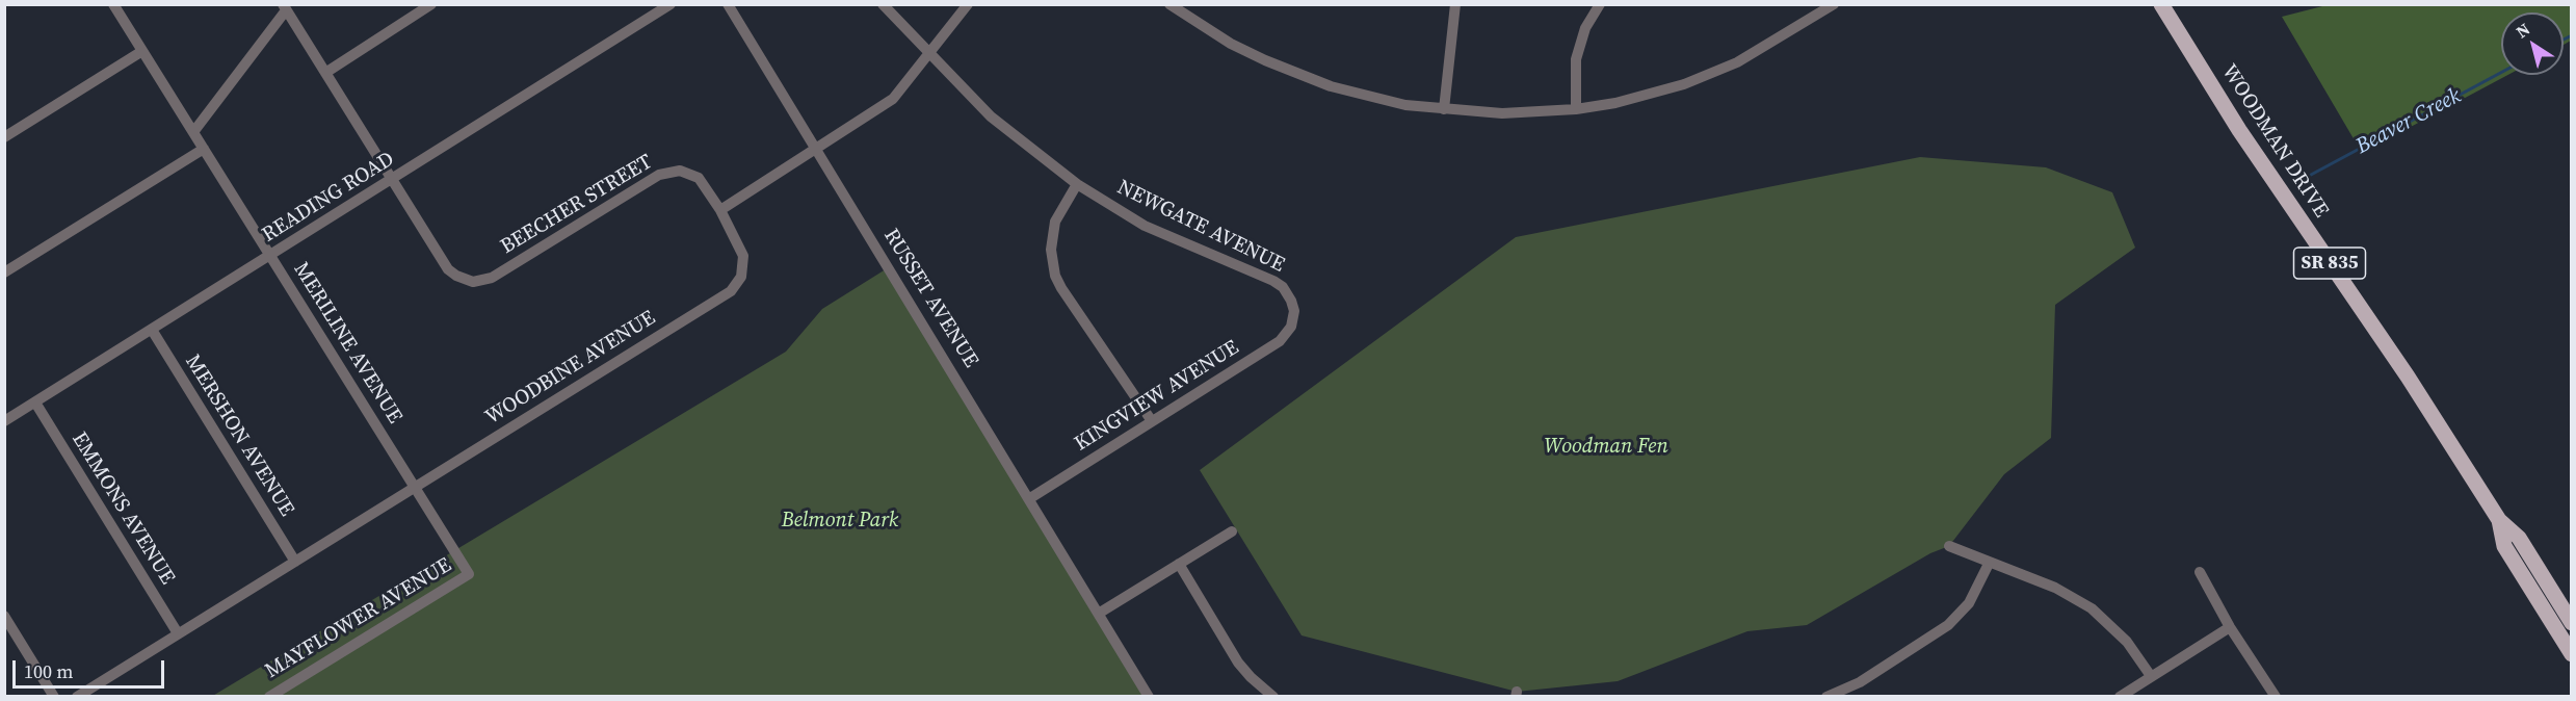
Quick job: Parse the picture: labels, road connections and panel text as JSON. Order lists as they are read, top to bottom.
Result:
{
  "streets": {
    "main road": ["WOODMAN DRIVE", "SR 835"],
    "street": [
      "READING ROAD",
      "BEECHER STREET",
      "NEWGATE AVENUE",
      "RUSSET AVENUE",
      "MERILINE AVENUE",
      "WOODBINE AVENUE",
      "KINGVIEW AVENUE",
      "MERSHON AVENUE",
      "EMMONS AVENUE",
      "MAYFLOWER AVENUE"
    ]
  },
  "crossings": [
    ["READING ROAD", "BEECHER STREET"],
    ["READING ROAD", "MERILINE AVENUE"],
    ["READING ROAD", "MERSHON AVENUE"],
    ["READING ROAD", "EMMONS AVENUE"],
    ["BEECHER STREET", "WOODBINE AVENUE"],
    ["NEWGATE AVENUE", "KINGVIEW AVENUE"],
    ["RUSSET AVENUE", "KINGVIEW AVENUE"],
    ["MERILINE AVENUE", "WOODBINE AVENUE"],
    ["MERILINE AVENUE", "MAYFLOWER AVENUE"],
    ["WOODBINE AVENUE", "MERSHON AVENUE"],
    ["WOODBINE AVENUE", "EMMONS AVENUE"]
  ],
  "water": ["Beaver Creek"],
  "parks": ["Woodman Fen", "Belmont Park"],
  "scale_bar": "100 m",
  "north": "top left"
}
